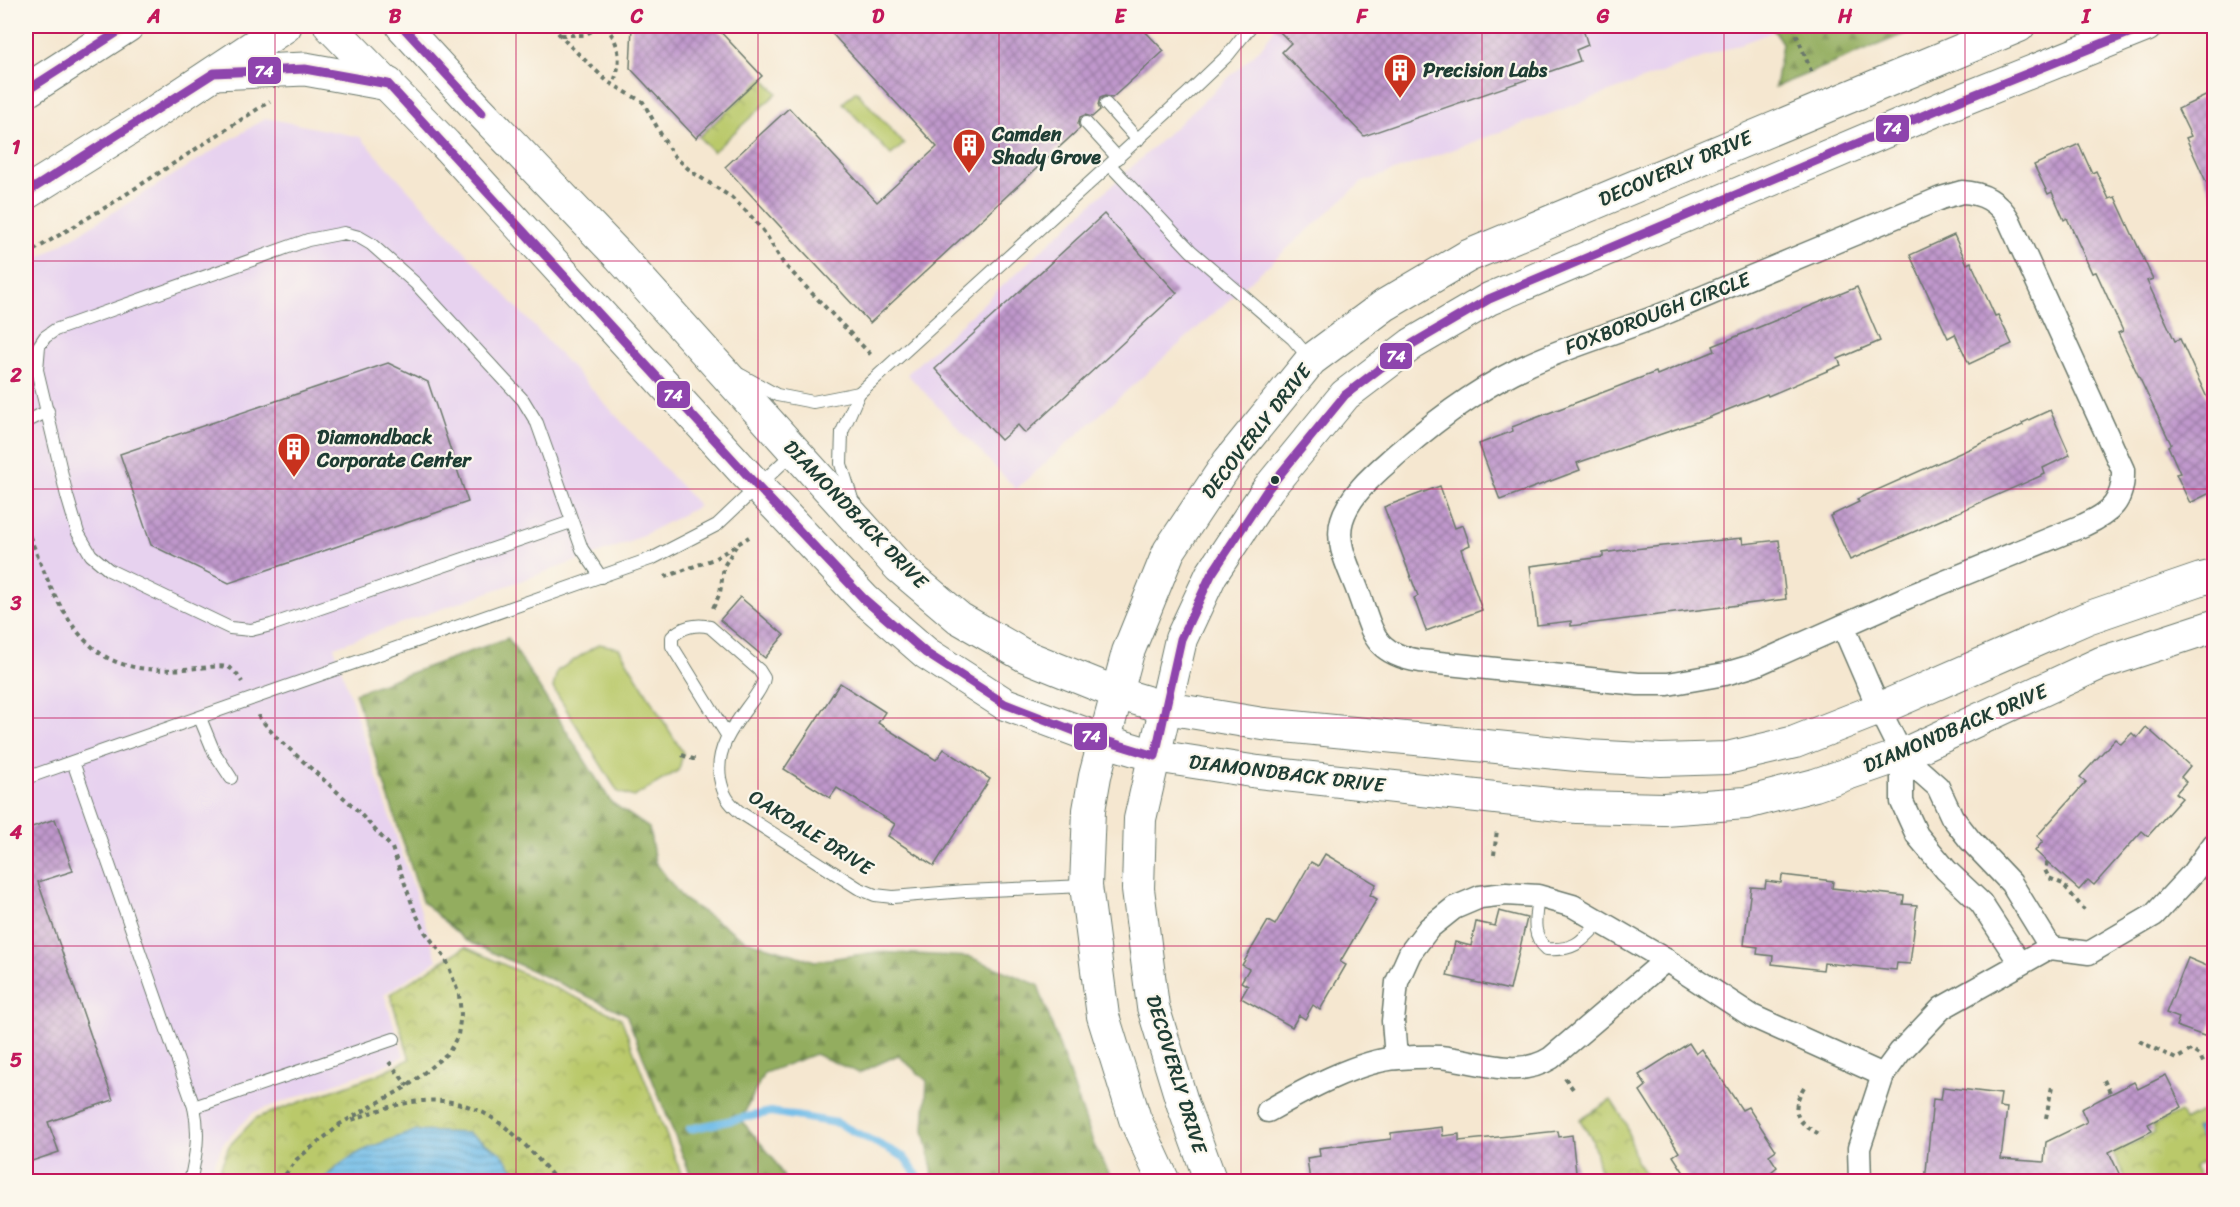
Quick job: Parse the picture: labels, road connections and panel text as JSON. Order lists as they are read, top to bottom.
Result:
{
  "streets": {
    "street": ["DECOVERLY DRIVE", "FOXBOROUGH CIRCLE", "DIAMONDBACK DRIVE"],
    "lane": ["OAKDALE DRIVE"]
  },
  "crossings": [
    ["DECOVERLY DRIVE", "DIAMONDBACK DRIVE"],
    ["DECOVERLY DRIVE", "OAKDALE DRIVE"]
  ],
  "places": {
    "building": ["Precision Labs", "Camden Shady Grove", "Diamondback Corporate Center"]
  },
  "lines": ["transit line 74"],
  "grid": {
    "columns": [
      "A",
      "B",
      "C",
      "D",
      "E",
      "F",
      "G",
      "H",
      "I"
    ],
    "rows": [
      "1",
      "2",
      "3",
      "4",
      "5"
    ]
  }
}
